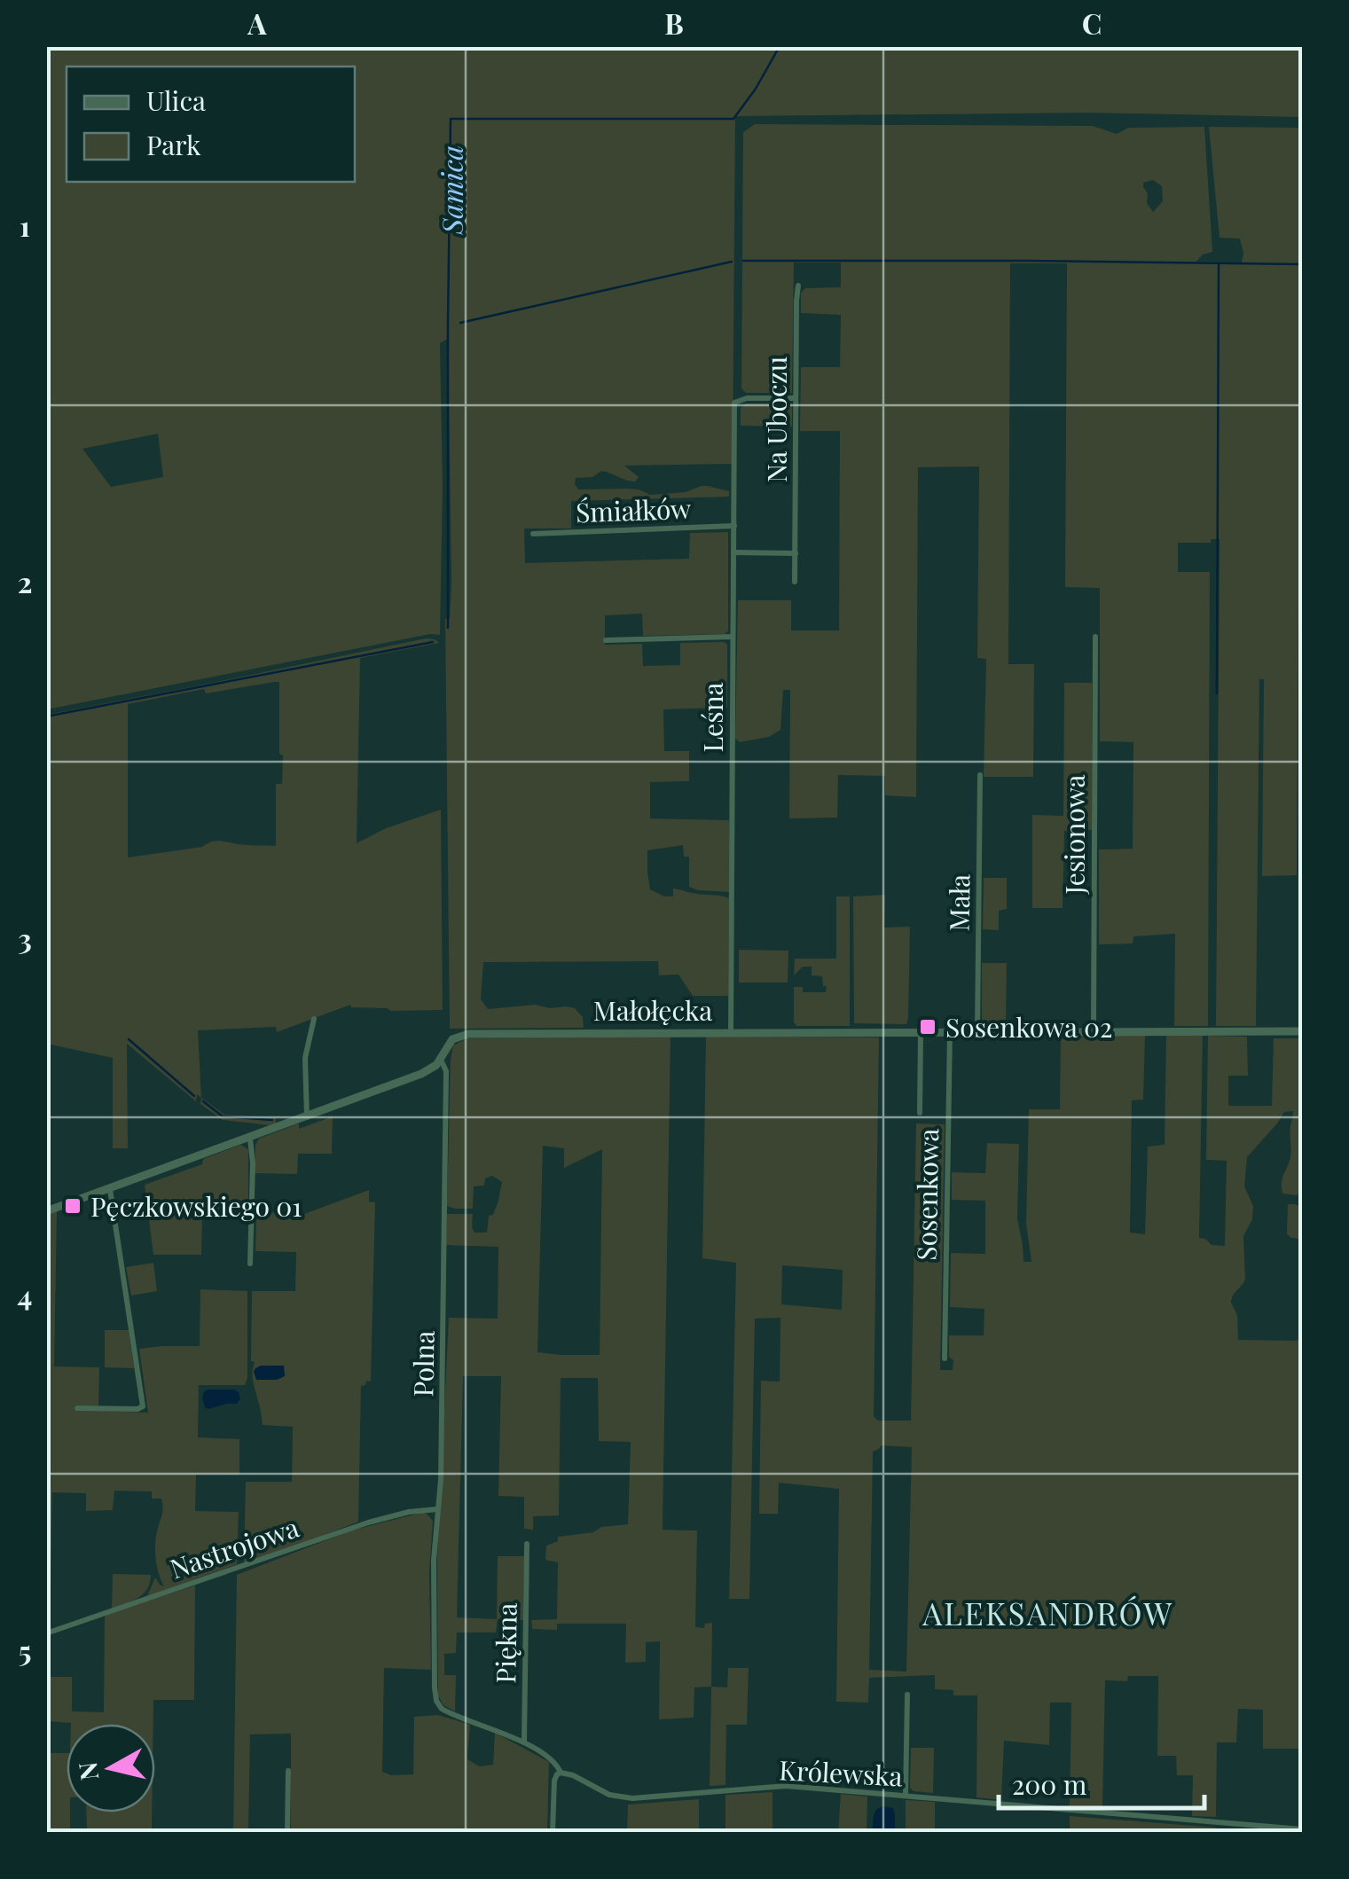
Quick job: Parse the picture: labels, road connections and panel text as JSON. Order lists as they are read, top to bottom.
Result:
{
  "streets": {
    "street": [
      "Na Uboczu",
      "Śmiałków",
      "Leśna",
      "Jesionowa",
      "Mała",
      "Małołęcka",
      "Sosenkowa",
      "Polna",
      "Nastrojowa",
      "Piękna",
      "Królewska"
    ]
  },
  "crossings": [
    ["Na Uboczu", "Leśna"],
    ["Śmiałków", "Leśna"],
    ["Leśna", "Małołęcka"],
    ["Jesionowa", "Małołęcka"],
    ["Mała", "Małołęcka"],
    ["Małołęcka", "Sosenkowa"],
    ["Małołęcka", "Polna"],
    ["Polna", "Nastrojowa"],
    ["Polna", "Królewska"],
    ["Piękna", "Królewska"]
  ],
  "districts": ["ALEKSANDRÓW"],
  "water": ["Samica"],
  "places": {
    "transit": ["Sosenkowa 02", "Pęczkowskiego 01"]
  },
  "legend": ["Ulica", "Park"],
  "scale_bar": "200 m",
  "north": "left",
  "grid": {
    "columns": ["A", "B", "C"],
    "rows": [
      "1",
      "2",
      "3",
      "4",
      "5"
    ]
  }
}
